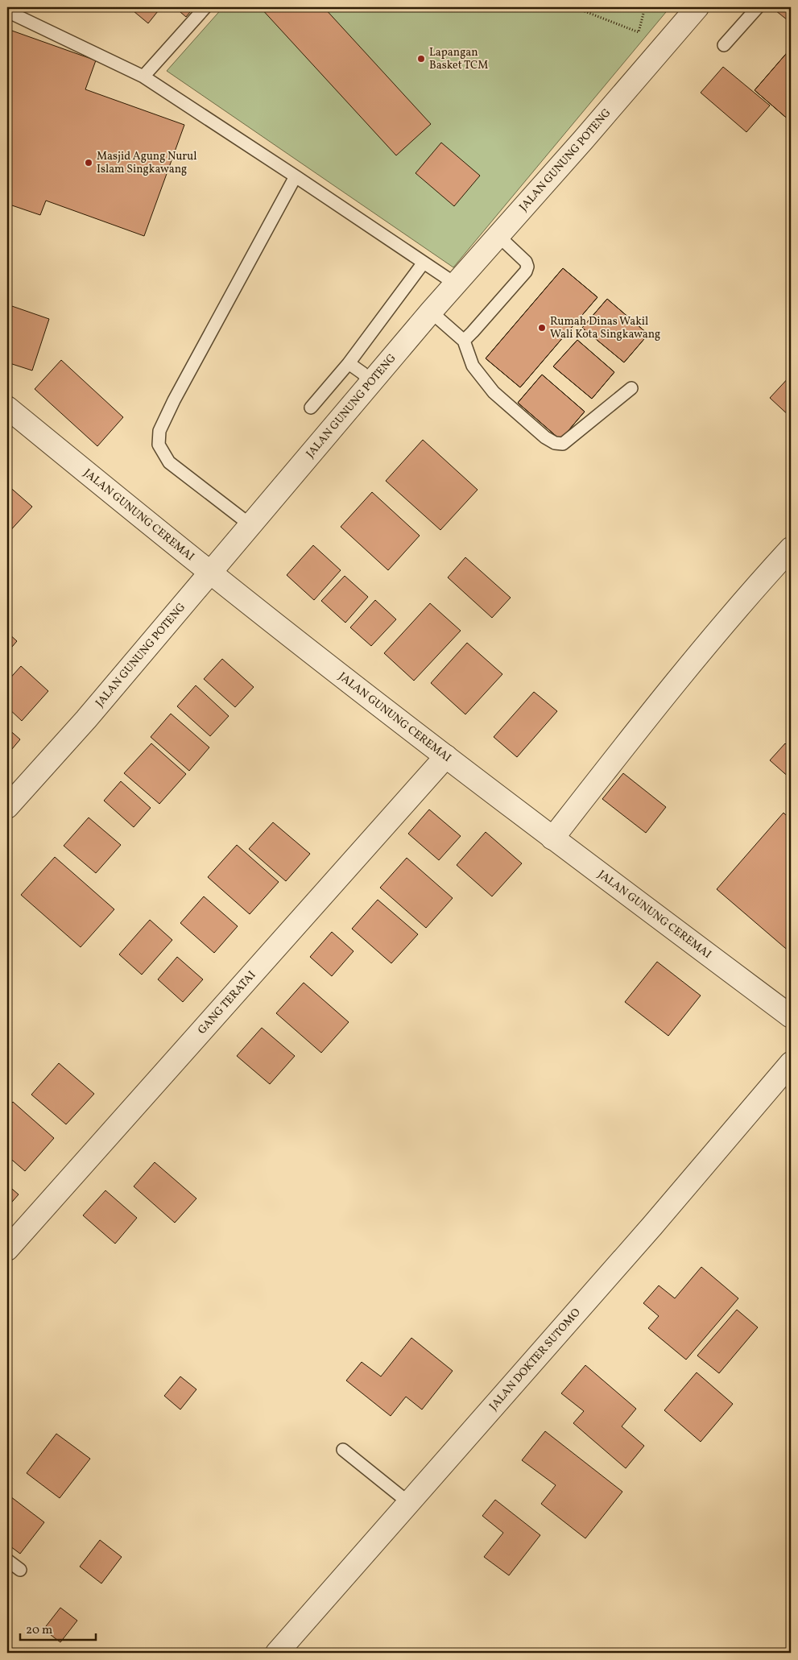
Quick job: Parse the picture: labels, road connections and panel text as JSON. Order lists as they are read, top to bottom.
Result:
{
  "streets": {
    "street": [
      "JALAN GUNUNG POTENG",
      "JALAN GUNUNG CEREMAI",
      "GANG TERATAI",
      "JALAN DOKTER SUTOMO"
    ]
  },
  "crossings": [
    ["JALAN GUNUNG POTENG", "JALAN GUNUNG CEREMAI"],
    ["JALAN GUNUNG CEREMAI", "GANG TERATAI"]
  ],
  "places": ["Lapangan Basket TCM", "Masjid Agung Nurul Islam Singkawang", "Rumah Dinas Wakil Wali Kota Singkawang"],
  "scale_bar": "20 m"
}
